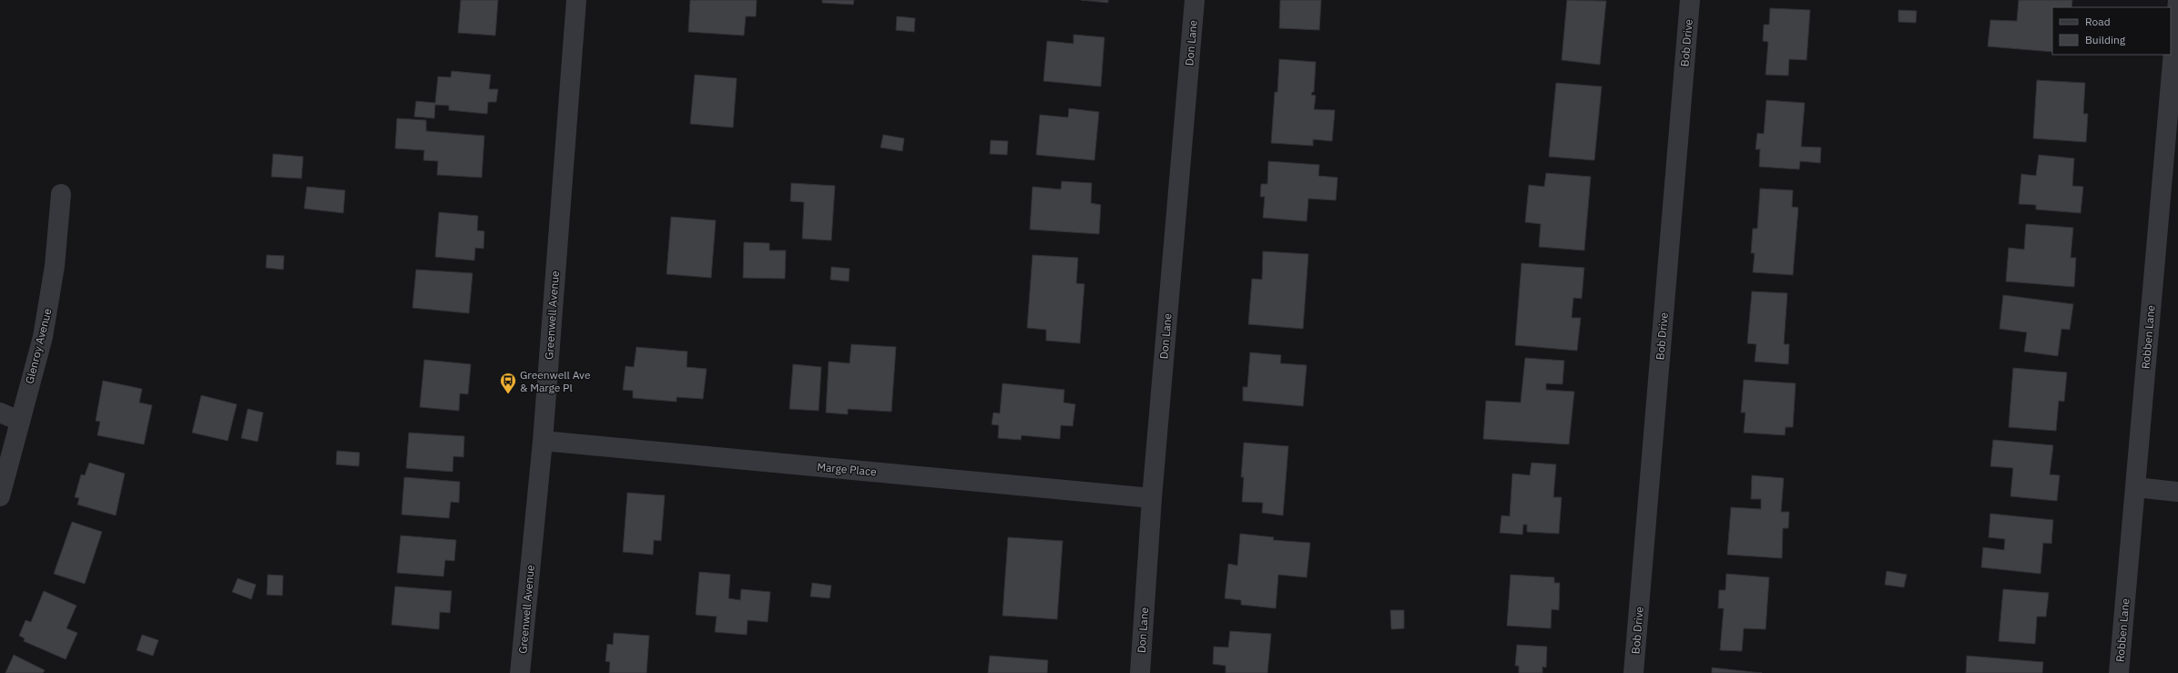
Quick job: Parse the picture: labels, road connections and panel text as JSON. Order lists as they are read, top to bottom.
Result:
{
  "streets": {
    "street": [
      "Don Lane",
      "Bob Drive",
      "Greenwell Avenue",
      "Robben Lane",
      "Glenroy Avenue",
      "Marge Place"
    ]
  },
  "crossings": [
    ["Don Lane", "Marge Place"],
    ["Greenwell Avenue", "Marge Place"]
  ],
  "places": {
    "bus stop": ["Greenwell Ave & Marge Pl"]
  },
  "legend": ["Road", "Building"]
}
